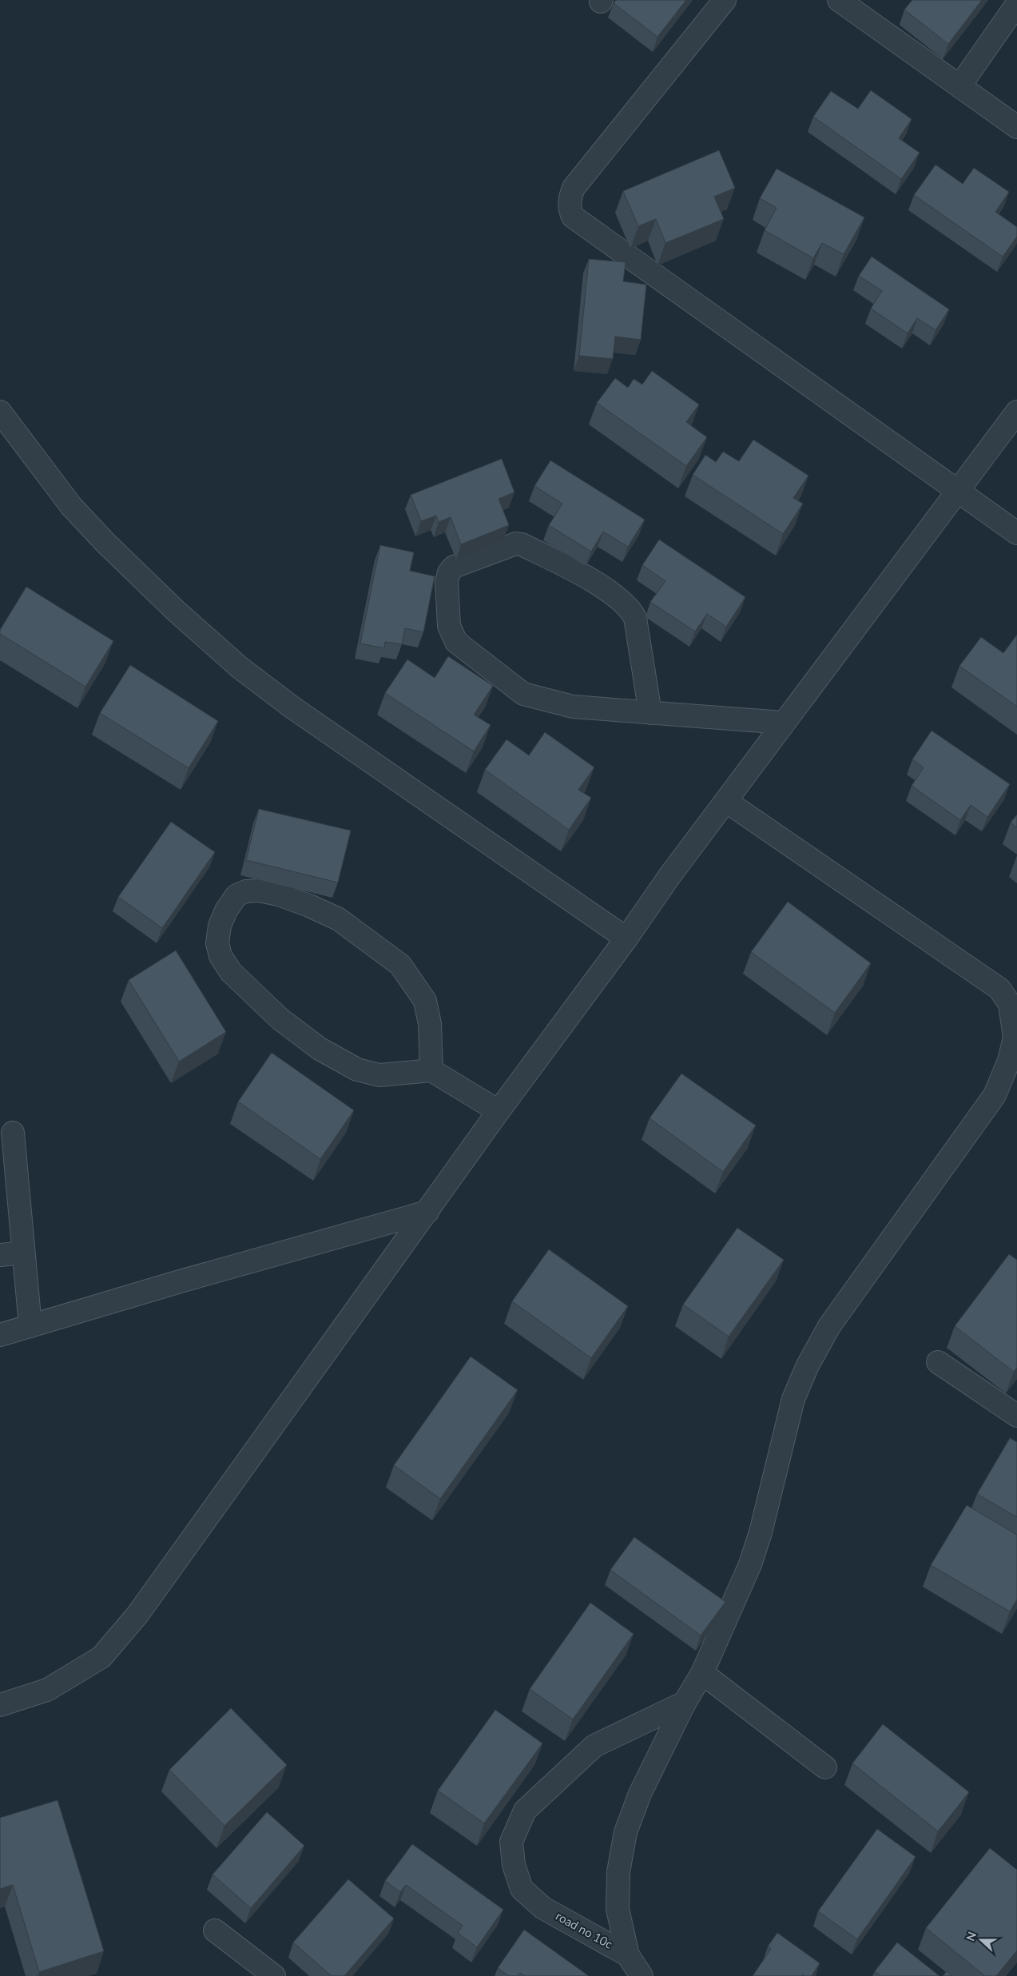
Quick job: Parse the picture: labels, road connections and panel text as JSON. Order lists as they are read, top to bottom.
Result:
{
  "streets": {
    "street": ["road no 10c"]
  },
  "north": "left"
}
